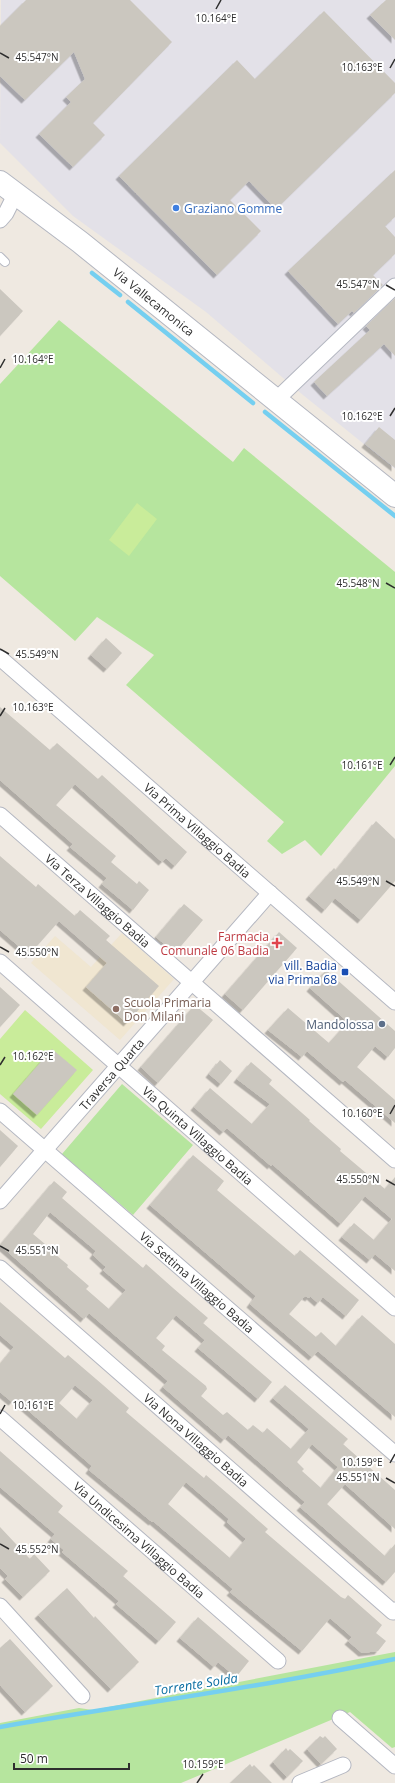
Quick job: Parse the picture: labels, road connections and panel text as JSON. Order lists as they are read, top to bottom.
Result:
{
  "streets": {
    "main road": ["Via Vallecamonica"],
    "street": [
      "Via Prima Villaggio Badia",
      "Via Terza Villaggio Badia",
      "Traversa Quarta",
      "Via Quinta Villaggio Badia",
      "Via Settima Villaggio Badia",
      "Via Nona Villaggio Badia",
      "Via Undicesima Villaggio Badia"
    ]
  },
  "crossings": [
    ["Via Prima Villaggio Badia", "Traversa Quarta"],
    ["Via Terza Villaggio Badia", "Traversa Quarta"],
    ["Traversa Quarta", "Via Quinta Villaggio Badia"],
    ["Traversa Quarta", "Via Settima Villaggio Badia"]
  ],
  "water": ["Torrente Solda"],
  "places": {
    "other": ["Graziano Gomme", "Scuola Primaria Don Milani", "Mandolossa"],
    "health": ["Farmacia Comunale 06 Badia"],
    "transit": ["vill. Badia via Prima 68"]
  },
  "scale_bar": "50 m",
  "coordinates": [
    "10.164°E",
    "45.547°N",
    "10.163°E",
    "10.162°E",
    "45.548°N",
    "45.549°N",
    "10.161°E",
    "45.550°N",
    "10.160°E",
    "45.551°N",
    "10.159°E",
    "45.552°N"
  ]
}
